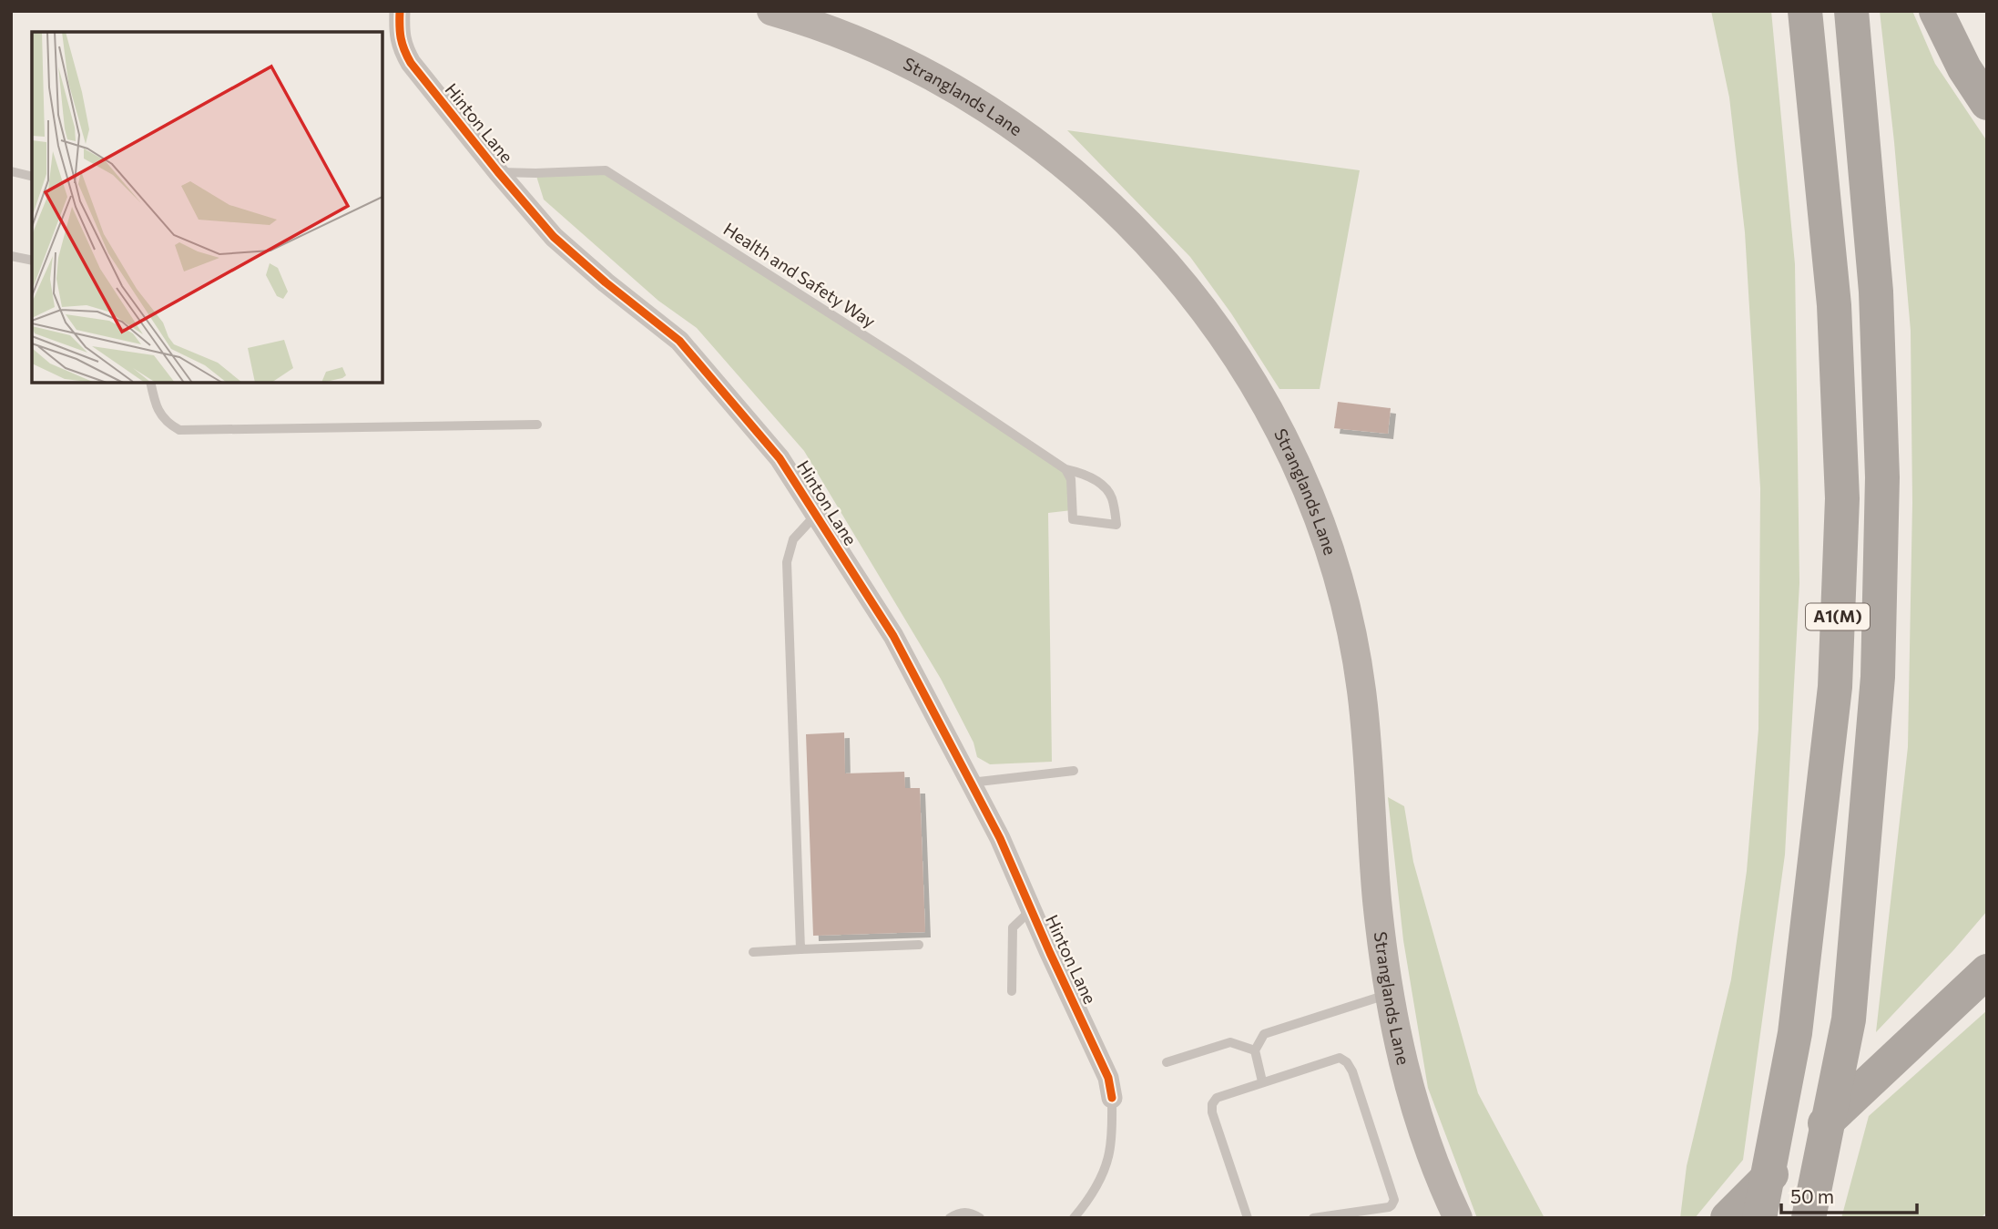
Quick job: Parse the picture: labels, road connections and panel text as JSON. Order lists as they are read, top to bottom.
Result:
{
  "streets": {
    "highway": ["A1(M)"],
    "main road": ["Stranglands Lane"],
    "street": ["Hinton Lane"],
    "lane": ["Health and Safety Way"]
  },
  "crossings": [
    ["Hinton Lane", "Health and Safety Way"]
  ],
  "scale_bar": "50 m"
}
